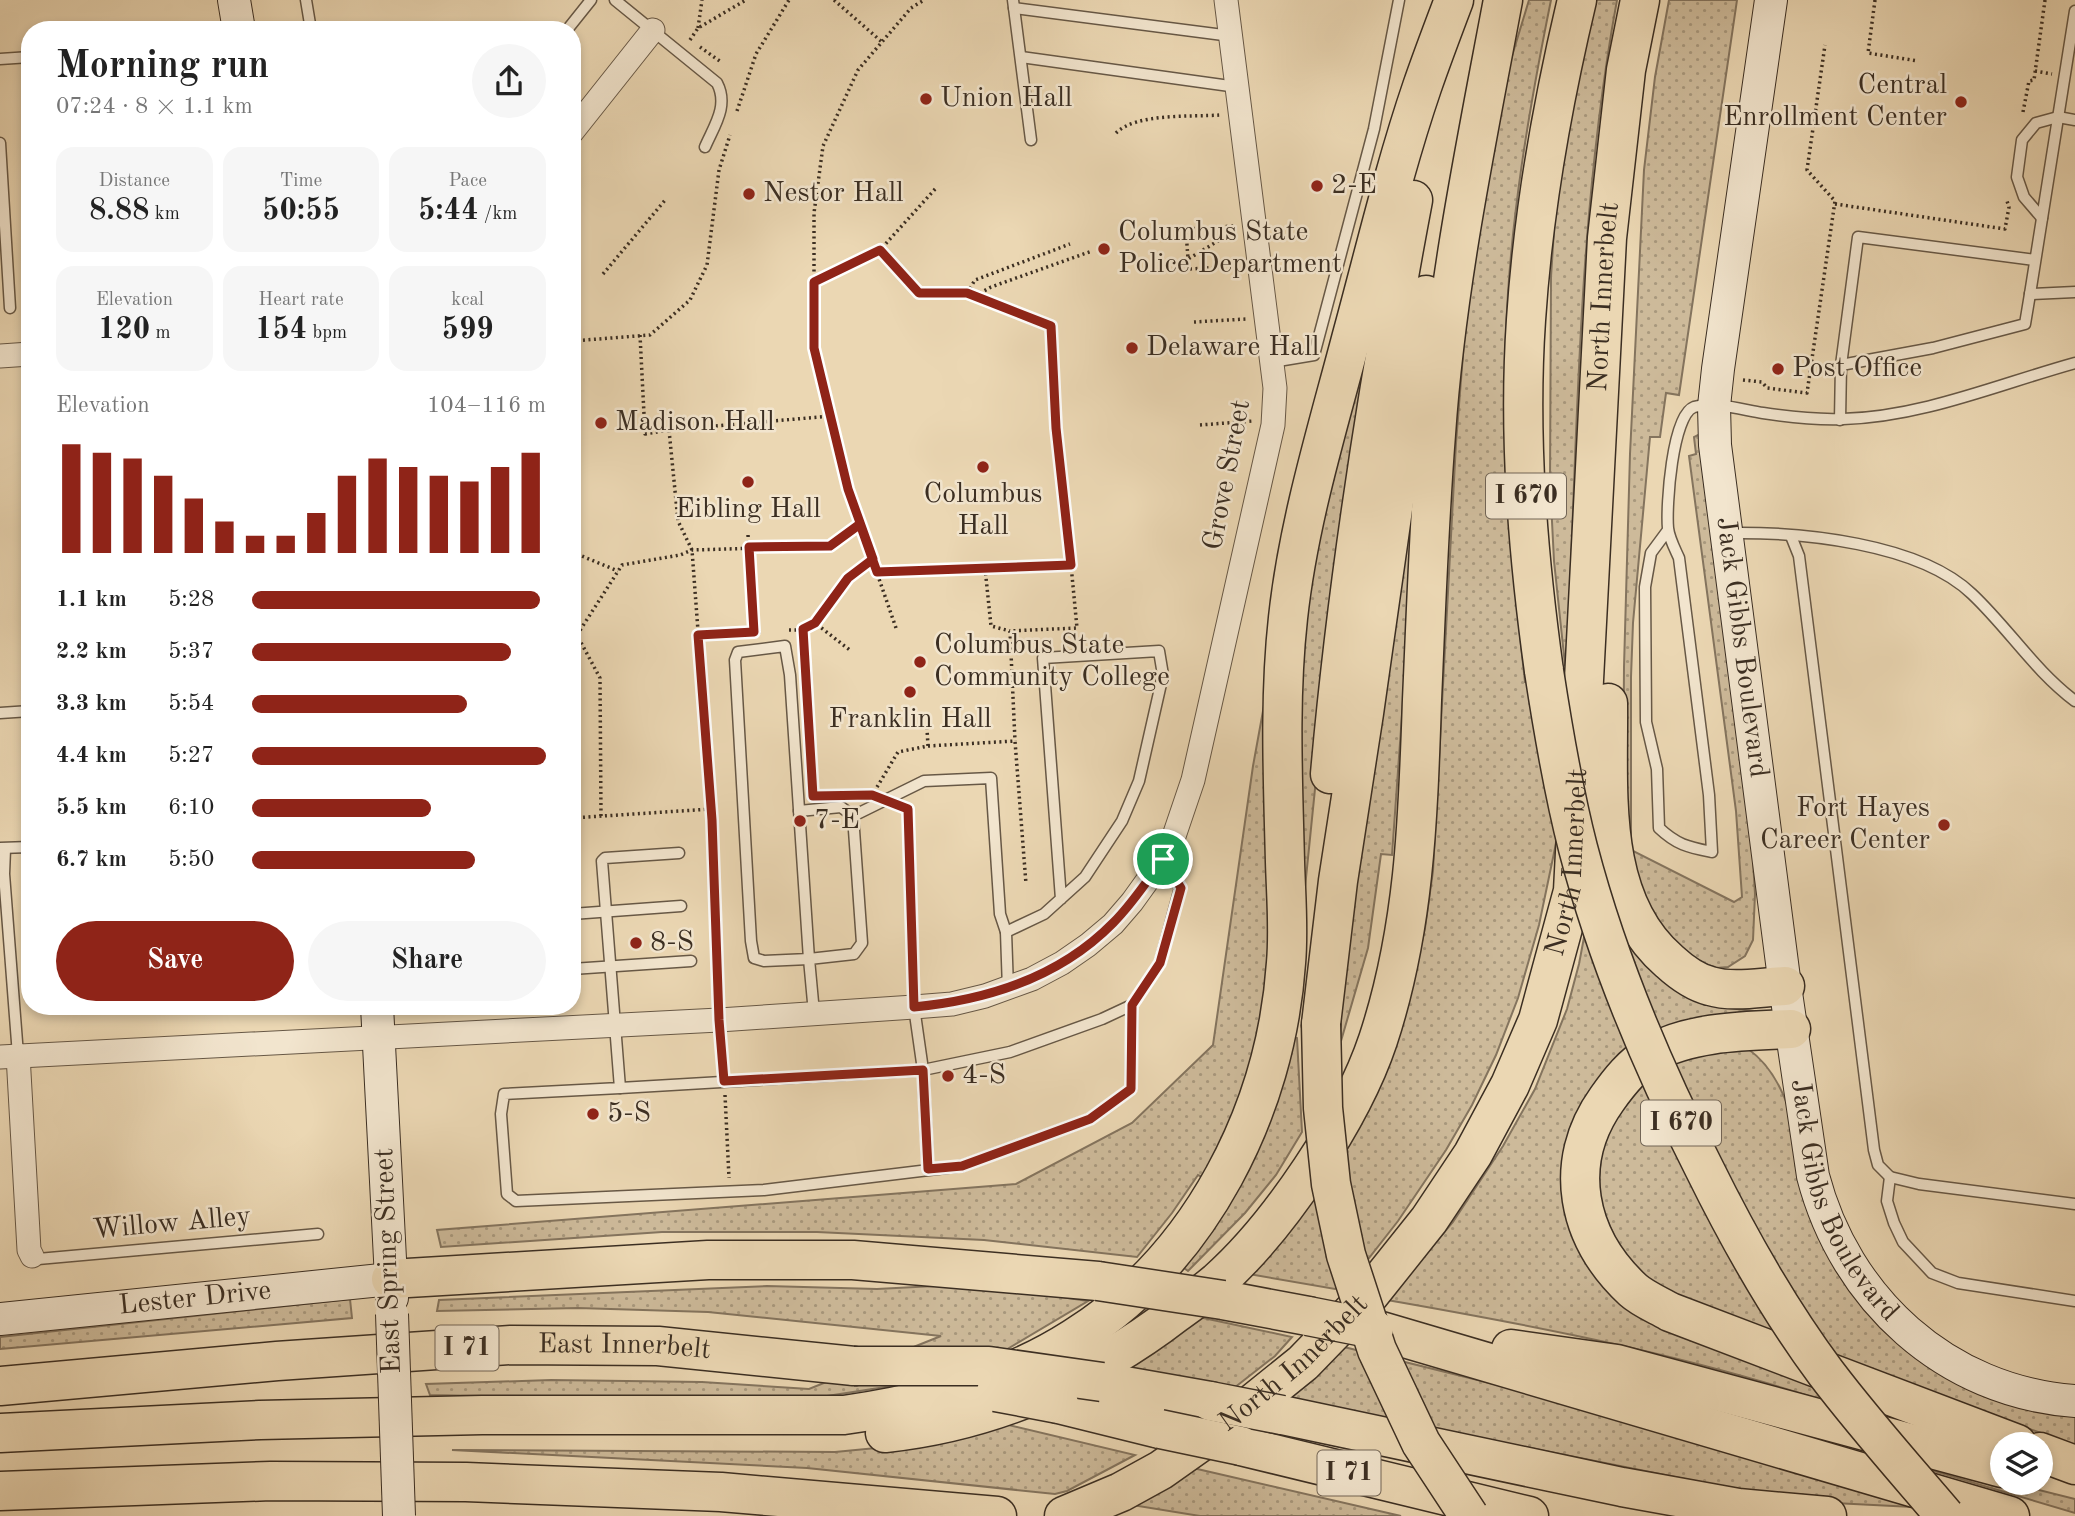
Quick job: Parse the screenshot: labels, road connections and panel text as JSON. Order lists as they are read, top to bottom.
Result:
{
  "streets": {
    "highway": [
      "North Innerbelt",
      "I 670",
      "I 71",
      "East Innerbelt"
    ],
    "street": [
      "Grove Street",
      "Jack Gibbs Boulevard",
      "East Spring Street",
      "Lester Drive"
    ],
    "lane": ["Willow Alley"]
  },
  "crossings": [
    ["Grove Street", "East Spring Street"],
    ["East Spring Street", "Lester Drive"],
    ["I 71", "East Innerbelt"]
  ],
  "places": [
    "Union Hall",
    "Central Enrollment Center",
    "2-E",
    "Nestor Hall",
    "Columbus State Police Department",
    "Delaware Hall",
    "Post Office",
    "Madison Hall",
    "Columbus Hall",
    "Eibling Hall",
    "Columbus State Community College",
    "Franklin Hall",
    "7-E",
    "Fort Hayes Career Center",
    "8-S",
    "4-S",
    "5-S"
  ],
  "page": {
    "heading": ["Morning run", "07:24 · 8 × 1.1 km"],
    "stats": [
      ["Distance", "8.88 km"],
      ["Time", "50:55"],
      ["Pace", "5:44 /km"],
      ["Elevation", "120 m"],
      ["Heart rate", "154 bpm"],
      ["kcal", "599"]
    ],
    "chart": ["Elevation", "104–116 m"],
    "list": [
      {
        "name": "1.1 km",
        "note": "5:28"
      },
      {
        "name": "2.2 km",
        "note": "5:37"
      },
      {
        "name": "3.3 km",
        "note": "5:54"
      },
      {
        "name": "4.4 km",
        "note": "5:27"
      },
      {
        "name": "5.5 km",
        "note": "6:10"
      },
      {
        "name": "6.7 km",
        "note": "5:50"
      }
    ],
    "buttons": ["Save", "Share"]
  }
}
